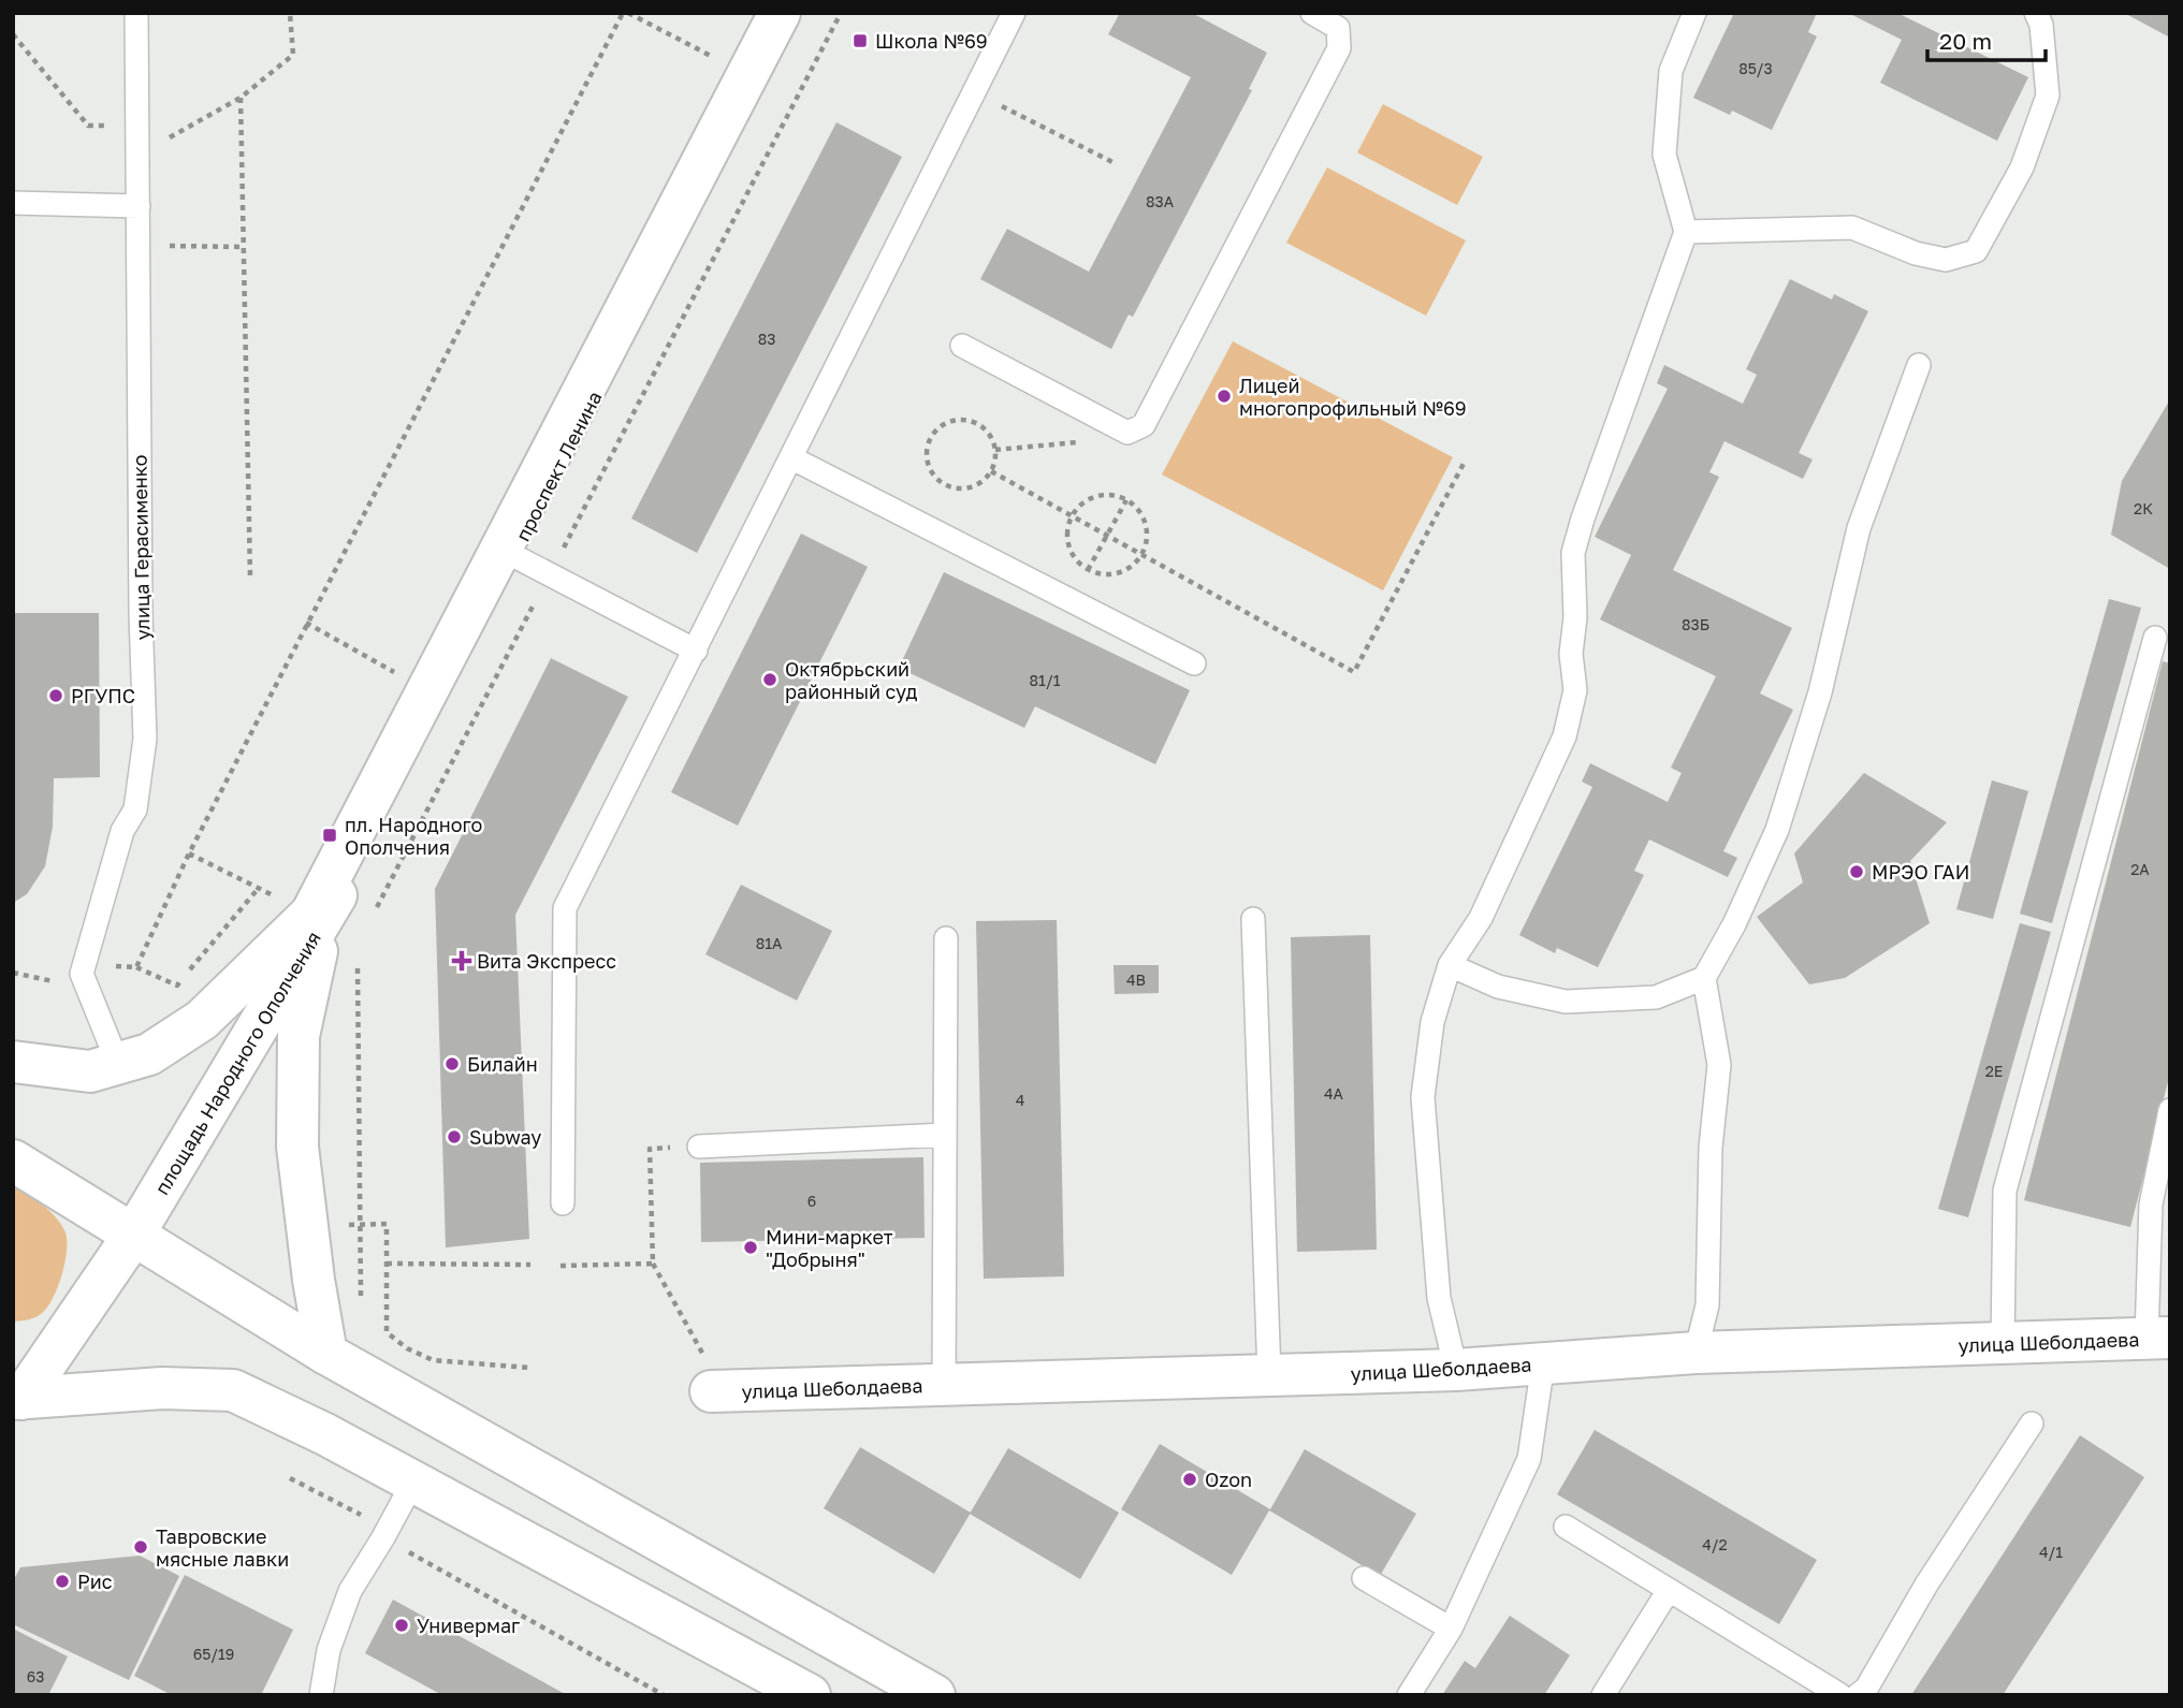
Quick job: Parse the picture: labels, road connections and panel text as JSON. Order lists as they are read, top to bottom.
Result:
{
  "streets": {
    "main road": ["проспект Ленина", "площадь Народного Ополчения", "улица Шеболдаева"],
    "lane": ["улица Герасименко"]
  },
  "crossings": [
    ["проспект Ленина", "площадь Народного Ополчения"],
    ["улица Герасименко", "площадь Народного Ополчения"]
  ],
  "places": {
    "transit": ["Школа №69", "пл. Народного Ополчения"],
    "other": [
      "Лицей многопрофильный №69",
      "Октябрьский районный суд",
      "РГУПС",
      "МРЭО ГАИ",
      "Билайн",
      "Subway",
      "Мини-маркет \"Добрыня\"",
      "Ozon",
      "Тавровские мясные лавки",
      "Рис",
      "Универмаг"
    ],
    "health": ["Вита Экспресс"]
  },
  "house_numbers": [
    "85/3",
    "83А",
    "83",
    "2К",
    "83Б",
    "81/1",
    "2А",
    "81А",
    "4В",
    "2Е",
    "4А",
    "4",
    "6",
    "4/2",
    "4/1",
    "65/19",
    "63"
  ],
  "scale_bar": "20 m"
}
